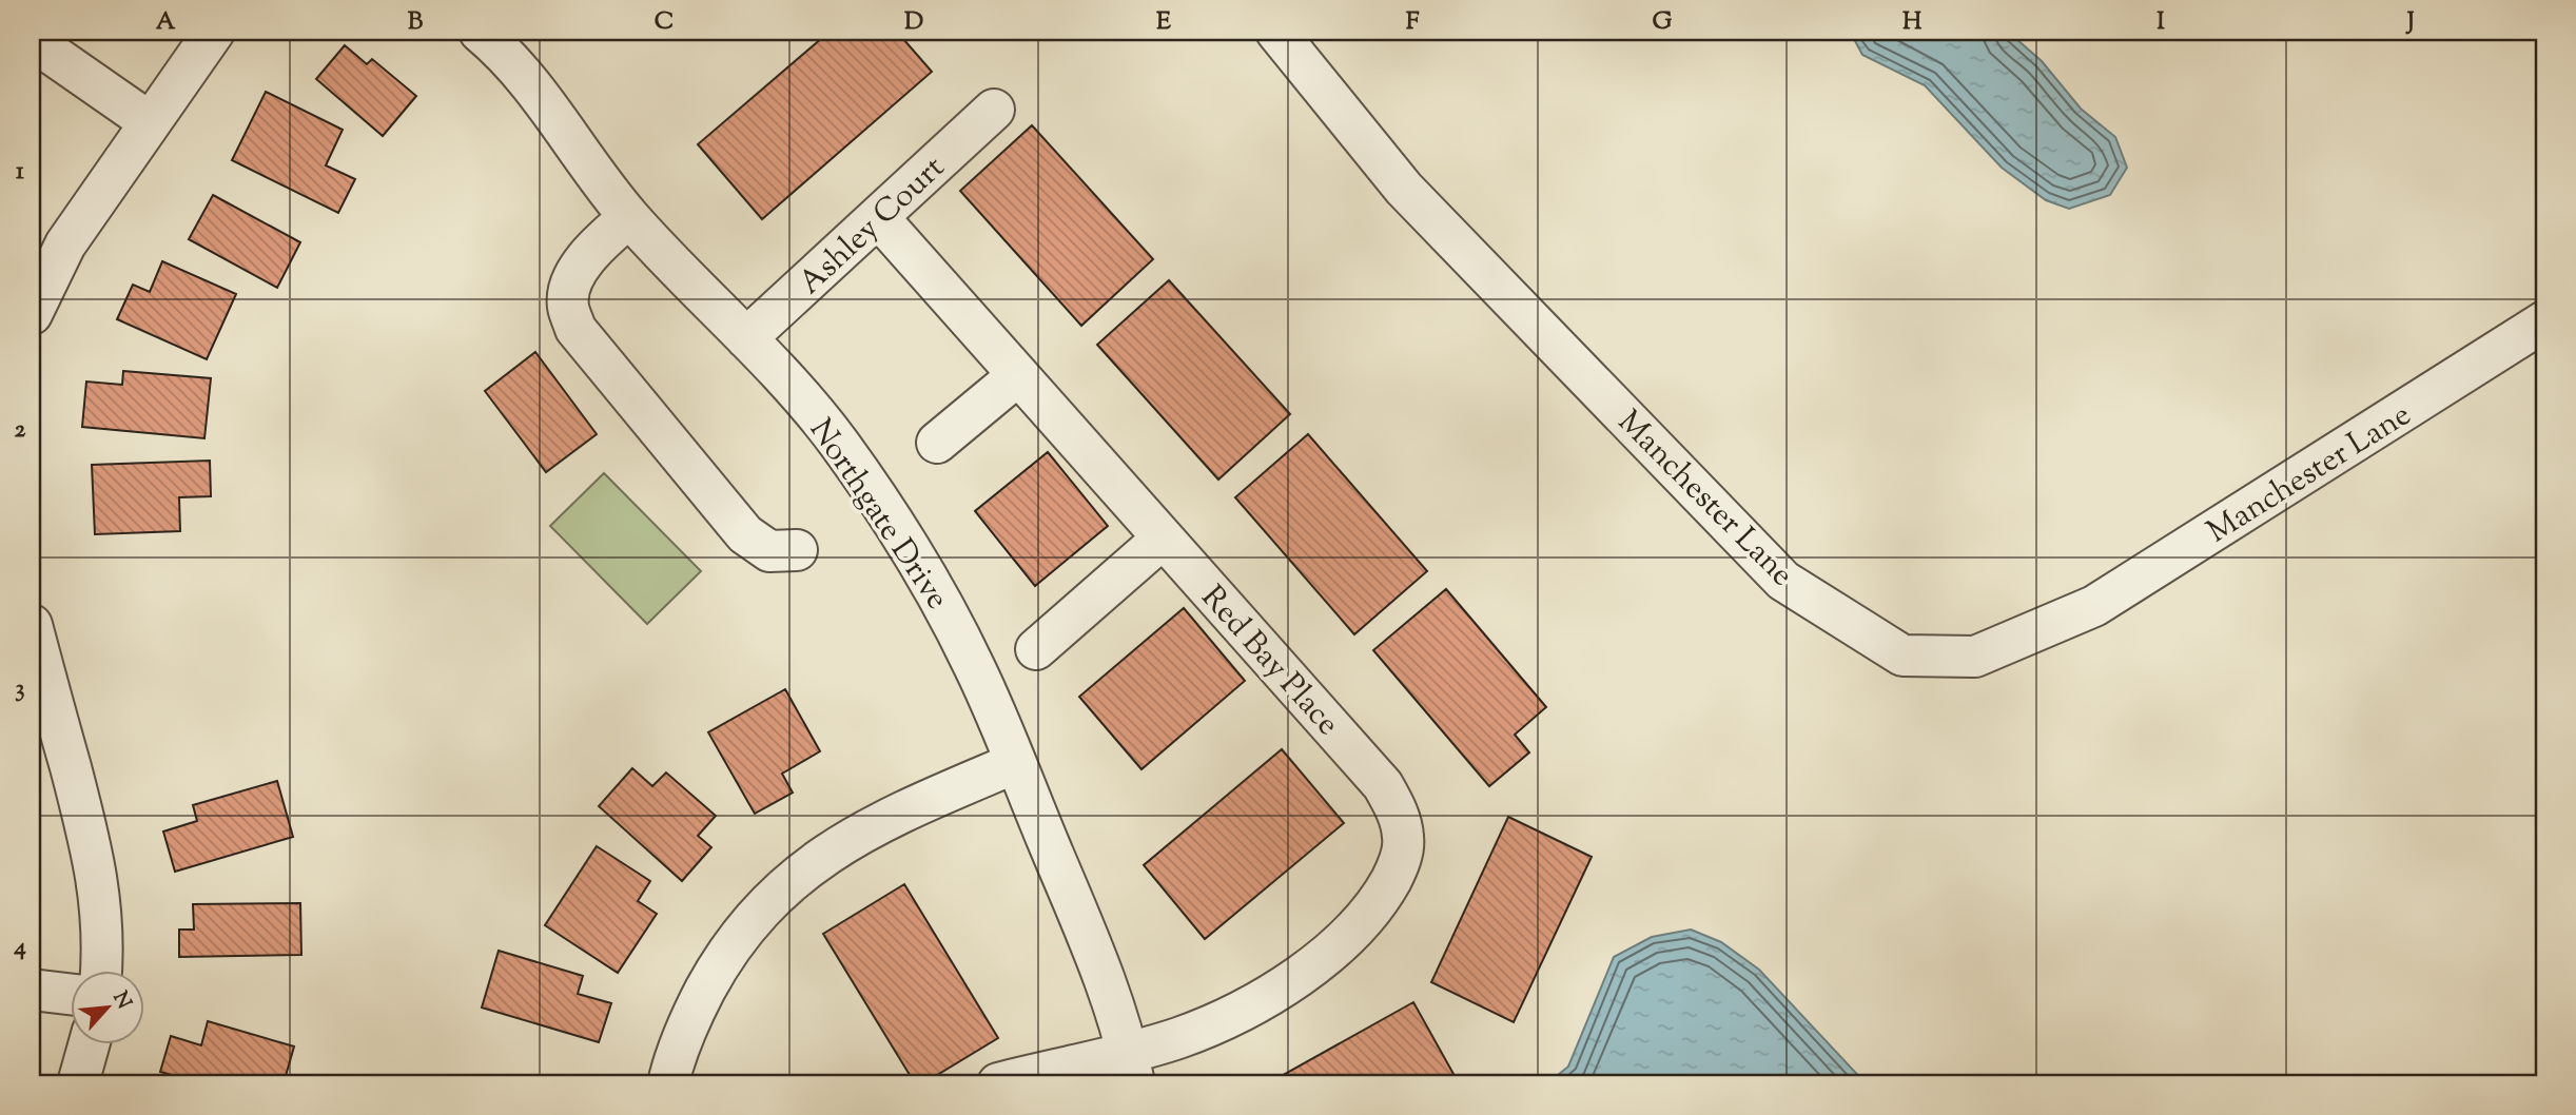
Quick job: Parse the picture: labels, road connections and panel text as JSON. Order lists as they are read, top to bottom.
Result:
{
  "streets": {
    "street": [
      "Ashley Court",
      "Manchester Lane",
      "Northgate Drive",
      "Red Bay Place"
    ]
  },
  "crossings": [
    ["Ashley Court", "Northgate Drive"],
    ["Ashley Court", "Red Bay Place"],
    ["Northgate Drive", "Red Bay Place"]
  ],
  "north": "top right",
  "grid": {
    "columns": [
      "A",
      "B",
      "C",
      "D",
      "E",
      "F",
      "G",
      "H",
      "I",
      "J"
    ],
    "rows": [
      "1",
      "2",
      "3",
      "4"
    ]
  }
}
